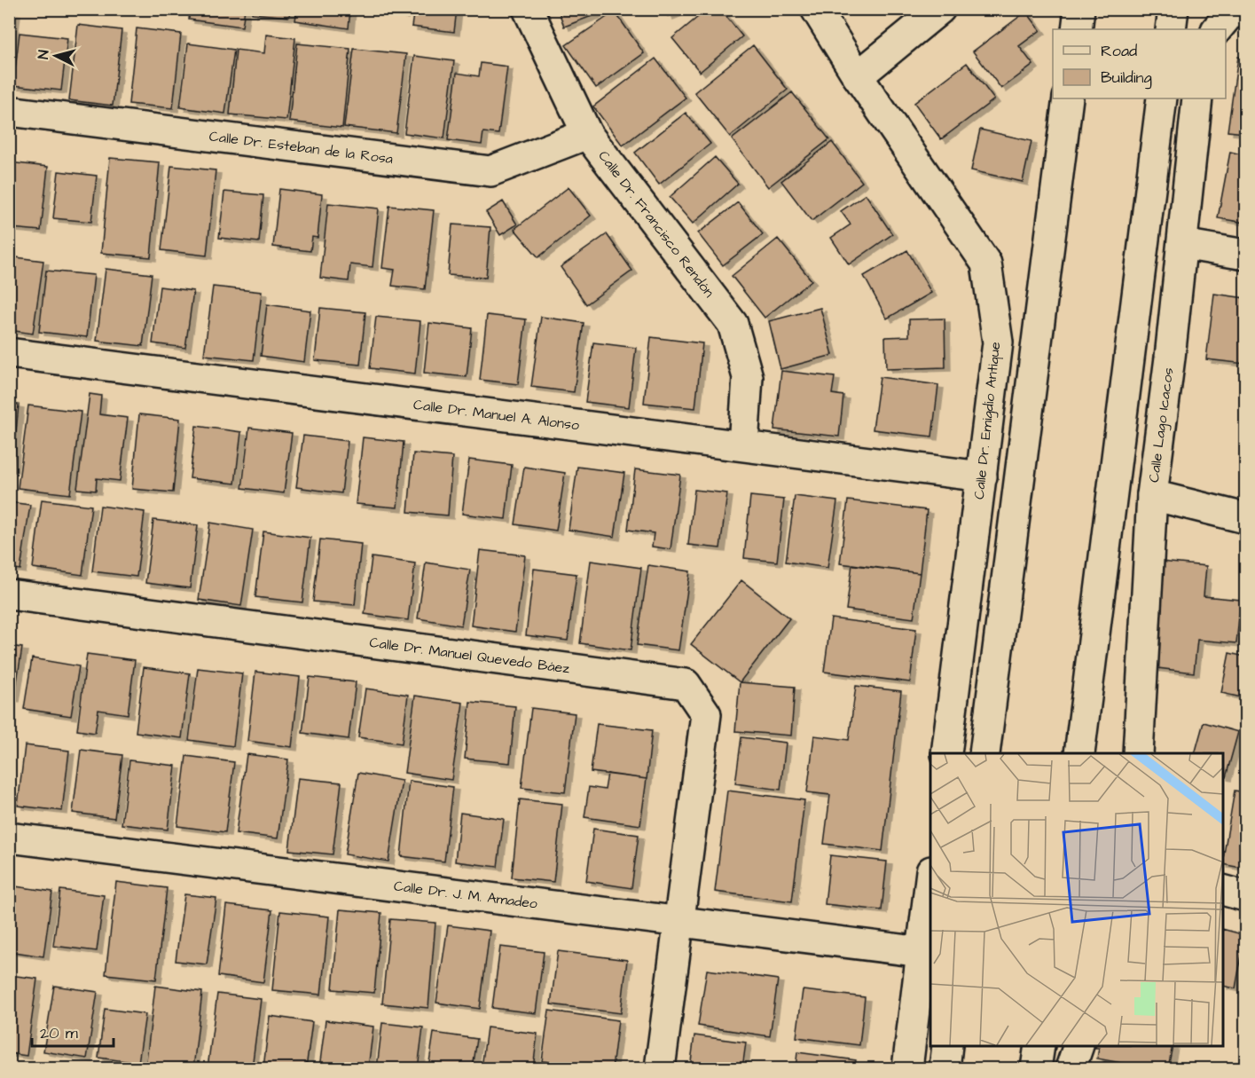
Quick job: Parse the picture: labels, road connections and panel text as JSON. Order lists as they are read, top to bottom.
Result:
{
  "streets": {
    "street": [
      "Calle Dr. Esteban de la Rosa",
      "Calle Dr. Francisco Rendón",
      "Calle Dr. Manuel A. Alonso",
      "Calle Dr. Emigdio Antique",
      "Calle Lago Icacos",
      "Calle Dr. Manuel Quevedo Báez",
      "Calle Dr. J. M. Amadeo"
    ]
  },
  "crossings": [
    ["Calle Dr. Esteban de la Rosa", "Calle Dr. Francisco Rendón"],
    ["Calle Dr. Francisco Rendón", "Calle Dr. Manuel A. Alonso"],
    ["Calle Dr. Manuel A. Alonso", "Calle Dr. Emigdio Antique"],
    ["Calle Dr. Manuel Quevedo Báez", "Calle Dr. J. M. Amadeo"]
  ],
  "legend": ["Road", "Building"],
  "scale_bar": "20 m",
  "north": "left"
}
